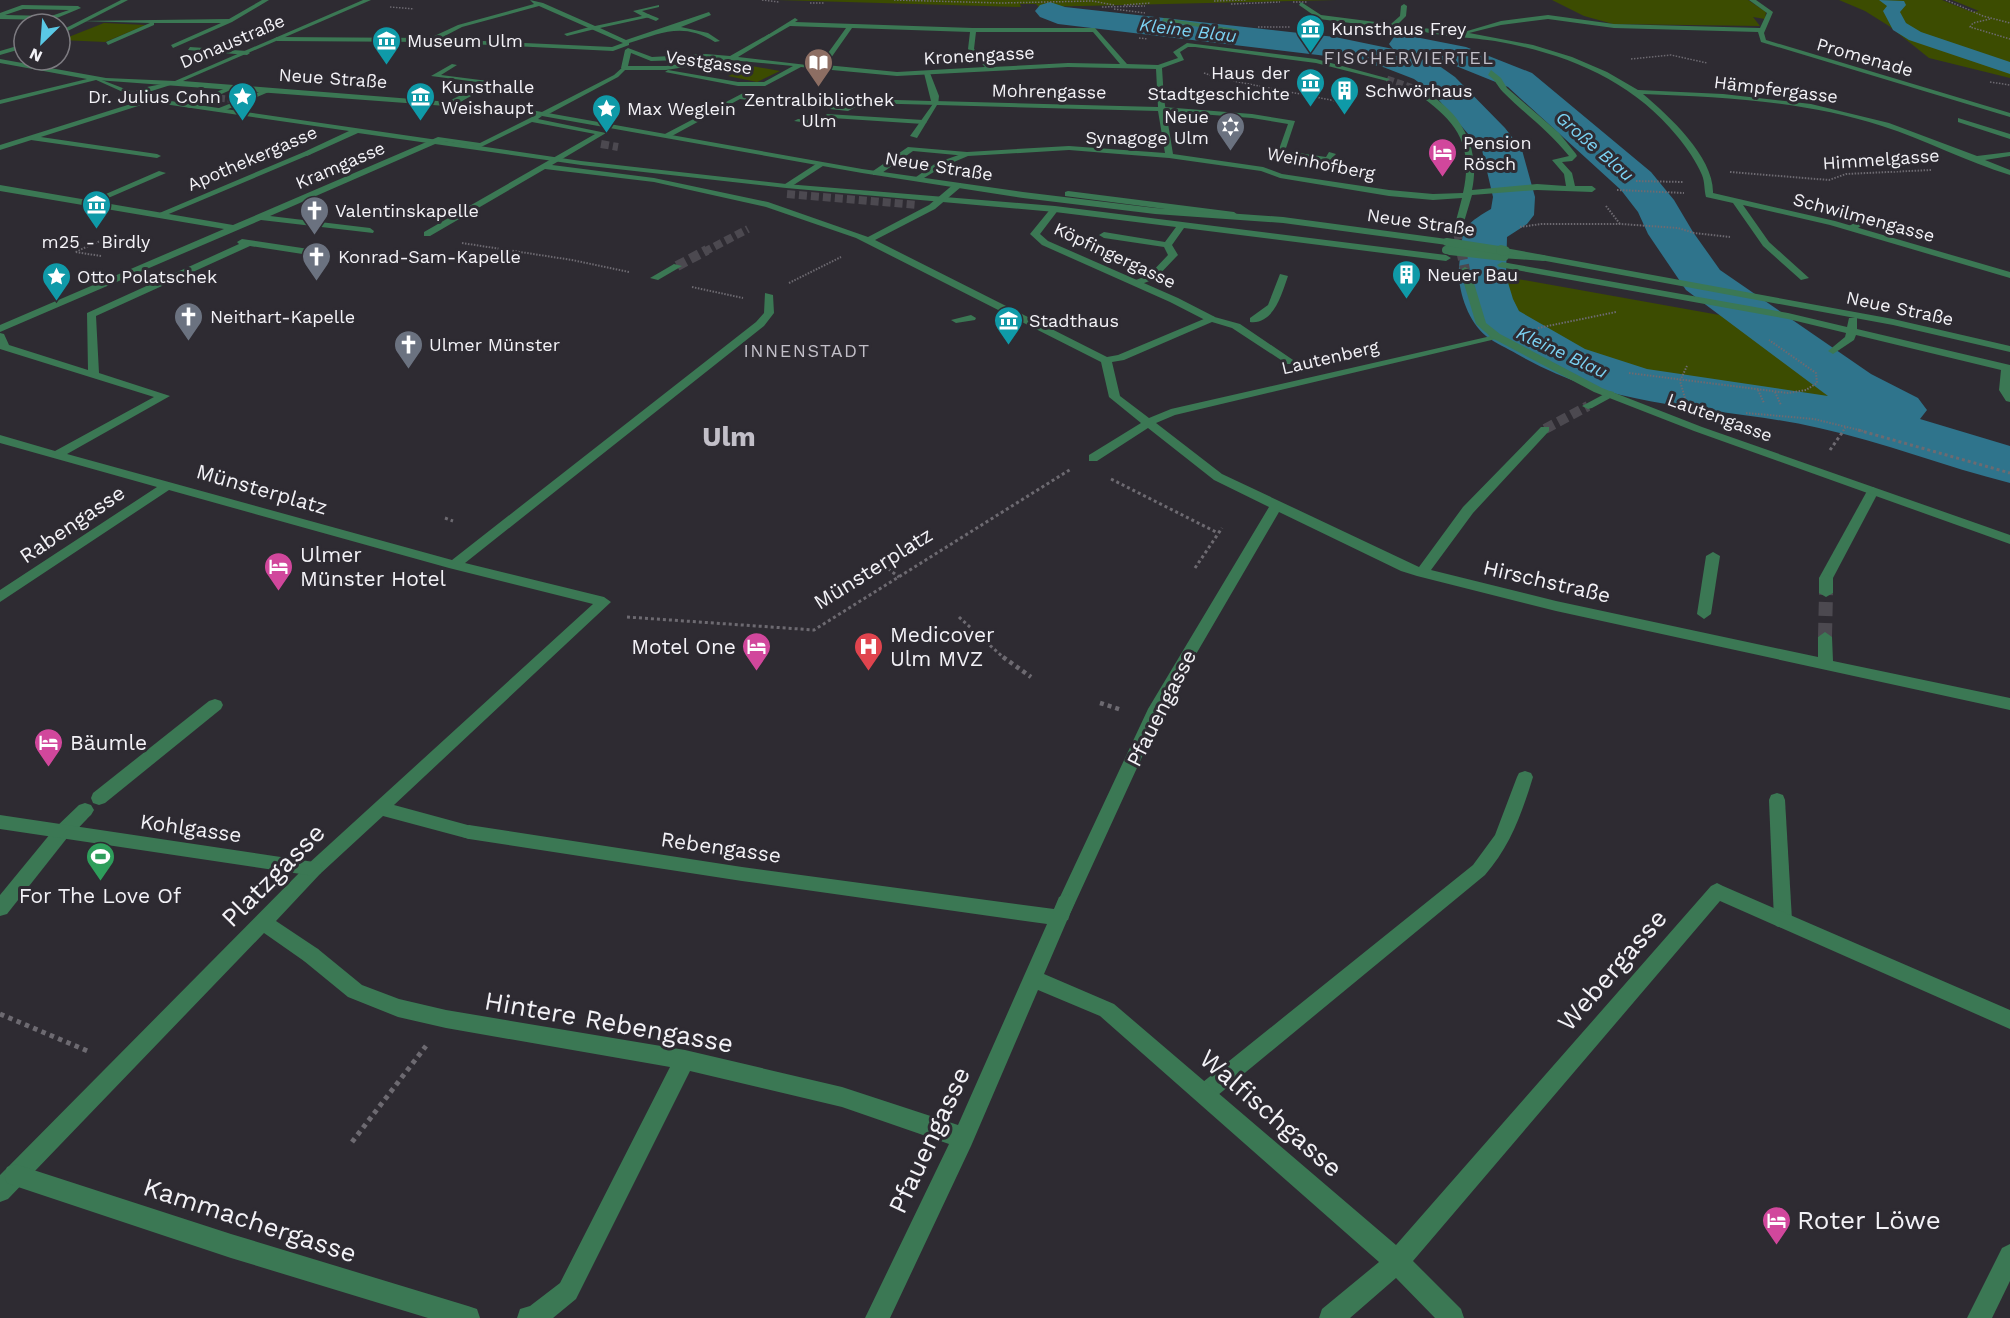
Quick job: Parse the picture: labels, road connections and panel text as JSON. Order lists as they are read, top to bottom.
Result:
{
  "streets": {
    "street": [
      "Donaustraße",
      "Kronengasse",
      "Promenade",
      "Vestgasse",
      "Neue Straße",
      "Hämpfergasse",
      "Mohrengasse",
      "Apothekergasse",
      "Weinhofberg",
      "Kramgasse",
      "Schwilmengasse",
      "Köpfingergasse",
      "Lautenberg",
      "Lautengasse",
      "Münsterplatz",
      "Rabengasse",
      "Hirschstraße",
      "Pfauengasse",
      "Kohlgasse",
      "Rebengasse",
      "Platzgasse",
      "Webergasse",
      "Hintere Rebengasse",
      "Walfischgasse",
      "Kammachergasse"
    ],
    "path": ["Himmelgasse"]
  },
  "crossings": [
    ["Donaustraße", "Neue Straße"],
    ["Kronengasse", "Vestgasse"],
    ["Vestgasse", "Neue Straße"],
    ["Vestgasse", "Mohrengasse"],
    ["Neue Straße", "Apothekergasse"],
    ["Neue Straße", "Kramgasse"],
    ["Lautenberg", "Lautengasse"],
    ["Lautenberg", "Hirschstraße"],
    ["Münsterplatz", "Rabengasse"],
    ["Münsterplatz", "Platzgasse"],
    ["Hirschstraße", "Pfauengasse"],
    ["Pfauengasse", "Rebengasse"],
    ["Pfauengasse", "Hintere Rebengasse"],
    ["Pfauengasse", "Walfischgasse"],
    ["Kohlgasse", "Platzgasse"],
    ["Rebengasse", "Platzgasse"],
    ["Platzgasse", "Hintere Rebengasse"],
    ["Platzgasse", "Kammachergasse"],
    ["Webergasse", "Walfischgasse"]
  ],
  "districts": ["FISCHERVIERTEL", "INNENSTADT", "Ulm"],
  "water": ["Kleine Blau", "Große Blau"],
  "places": {
    "museum": [
      "Kunsthaus Frey",
      "Museum Ulm",
      "Haus der Stadtgeschichte",
      "Kunsthalle Weishaupt",
      "m25 - Birdly",
      "Stadthaus"
    ],
    "library": ["Zentralbibliothek Ulm"],
    "building": ["Schwörhaus", "Neuer Bau"],
    "place": ["Dr. Julius Cohn", "Max Weglein", "Otto Polatschek"],
    "synagogue": ["Neue Synagoge Ulm"],
    "hotel": [
      "Pension Rösch",
      "Ulmer Münster Hotel",
      "Motel One",
      "Bäumle",
      "Roter Löwe"
    ],
    "church": [
      "Valentinskapelle",
      "Konrad-Sam-Kapelle",
      "Neithart-Kapelle",
      "Ulmer Münster"
    ],
    "hospital": ["Medicover Ulm MVZ"],
    "sports": ["For The Love Of"]
  },
  "north": "bottom left"
}
